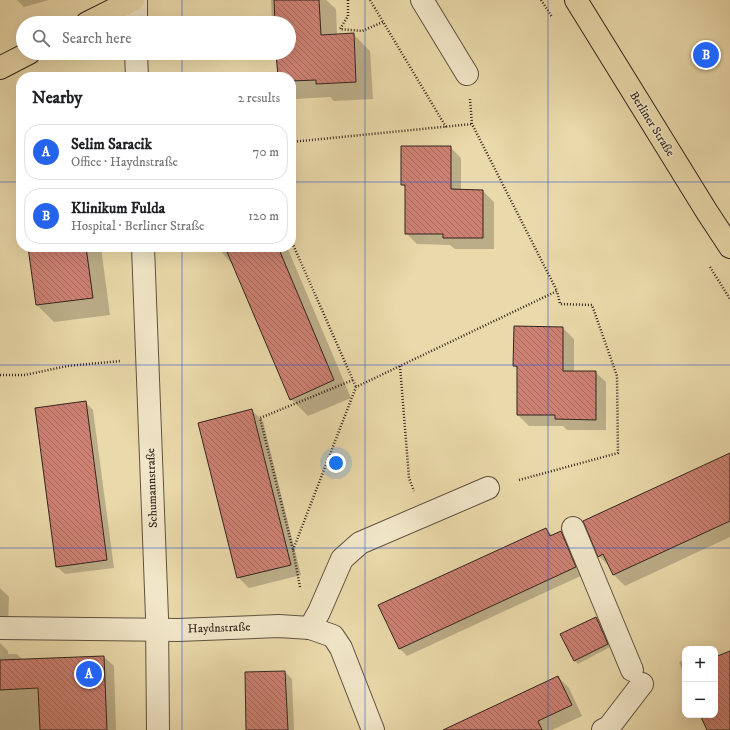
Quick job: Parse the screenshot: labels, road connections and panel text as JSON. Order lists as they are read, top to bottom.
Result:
{
  "streets": {
    "main road": ["Berliner Straße"],
    "street": ["Schumannstraße", "Haydnstraße"]
  },
  "crossings": [
    ["Schumannstraße", "Haydnstraße"]
  ],
  "page": {
    "search": "Search here",
    "pins": ["B", "A"],
    "heading": ["Nearby", "2 results"],
    "list": [
      {
        "mark": "A",
        "name": "Selim Saracik",
        "note": "Office · Haydnstraße",
        "value": "70 m"
      },
      {
        "mark": "B",
        "name": "Klinikum Fulda",
        "note": "Hospital · Berliner Straße",
        "value": "120 m"
      }
    ],
    "map_buttons": ["+", "−"]
  }
}
